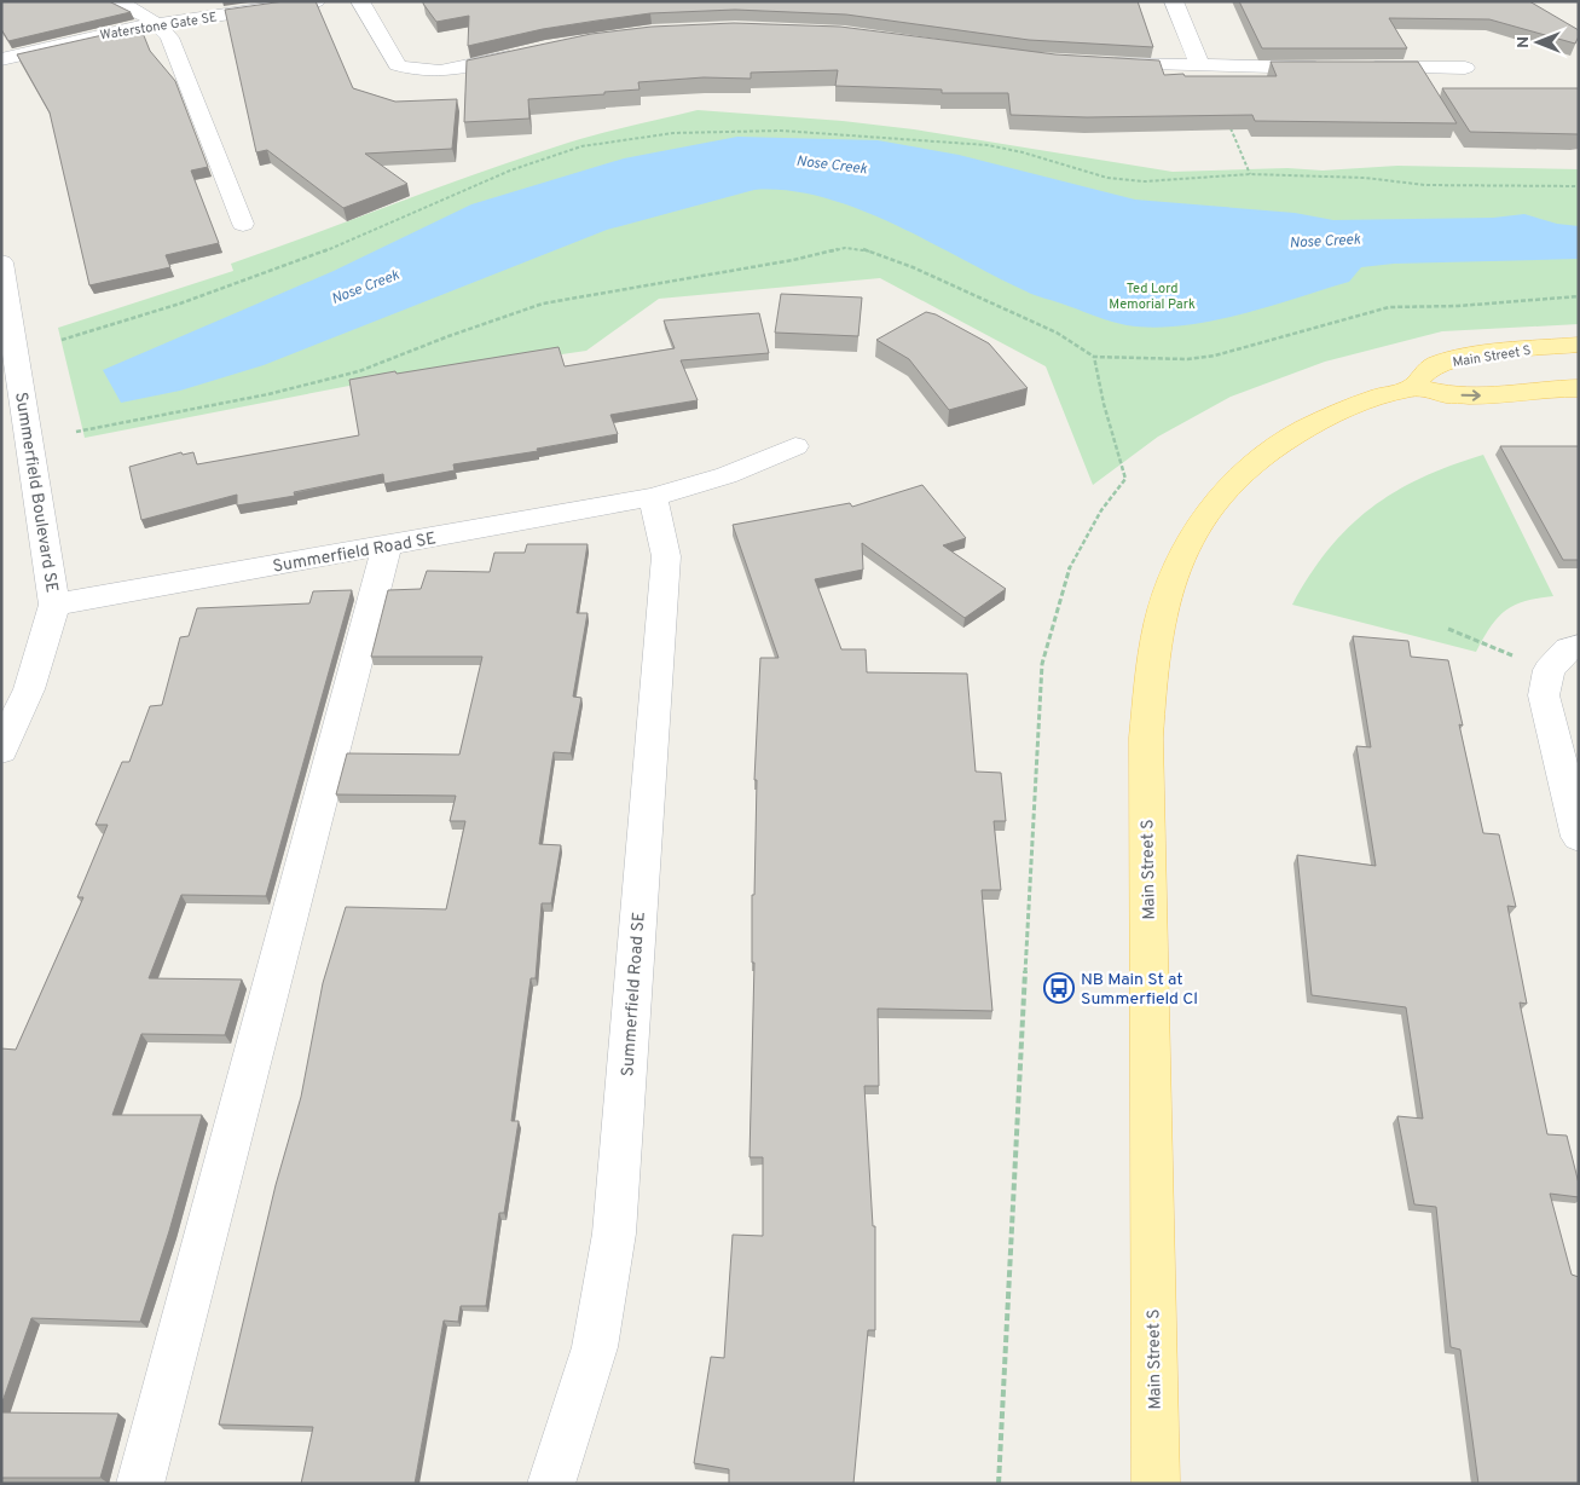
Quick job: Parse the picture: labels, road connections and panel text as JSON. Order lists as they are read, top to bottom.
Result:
{
  "streets": {
    "main road": ["Main Street S"],
    "street": ["Waterstone Gate SE", "Summerfield Boulevard SE", "Summerfield Road SE"]
  },
  "crossings": [
    ["Summerfield Boulevard SE", "Summerfield Road SE"]
  ],
  "water": ["Nose Creek"],
  "parks": ["Ted Lord Memorial Park"],
  "places": {
    "bus stop": ["NB Main St at Summerfield Cl"]
  },
  "north": "left"
}
